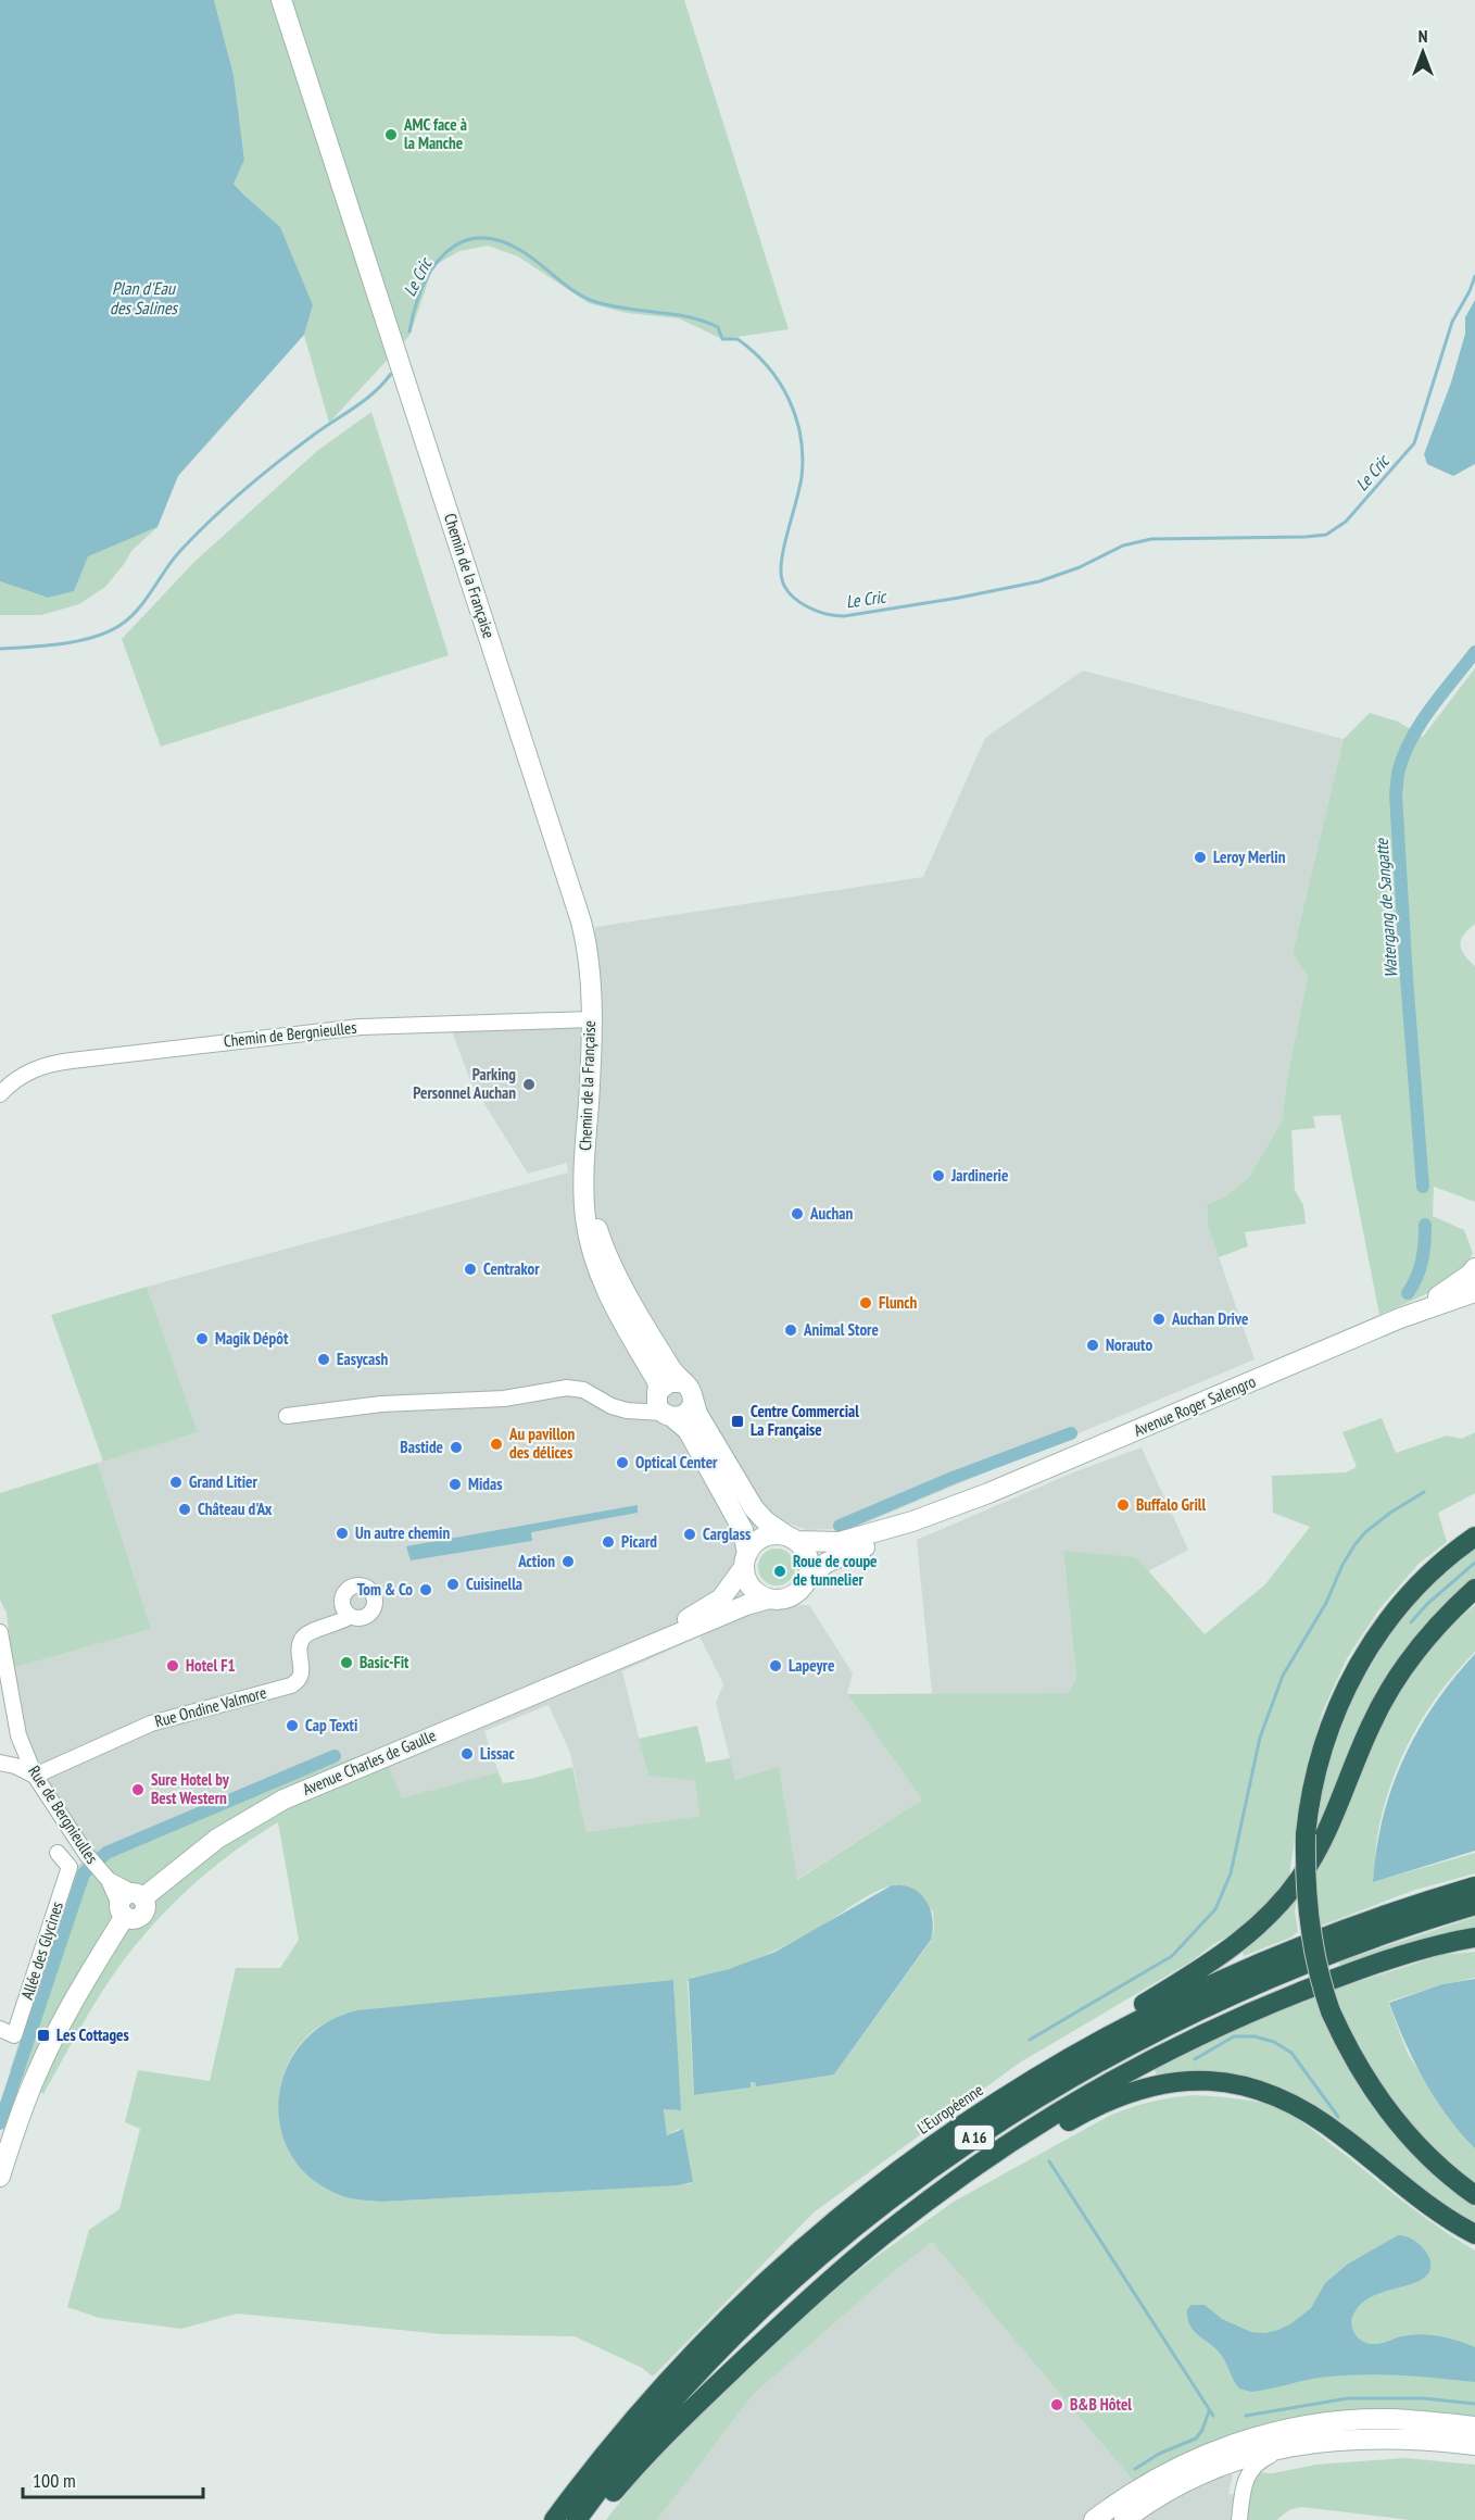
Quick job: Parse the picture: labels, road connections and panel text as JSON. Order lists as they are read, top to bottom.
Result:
{
  "streets": {
    "highway": ["L'Européenne", "A 16"],
    "main road": ["Chemin de la Française", "Avenue Roger Salengro", "Avenue Charles de Gaulle"],
    "street": [
      "Chemin de Bergnieulles",
      "Rue Ondine Valmore",
      "Rue de Bergnieulles",
      "Allée des Glycines"
    ]
  },
  "crossings": [
    ["Chemin de la Française", "Chemin de Bergnieulles"],
    ["Chemin de la Française", "Avenue Roger Salengro"],
    ["Chemin de la Française", "Avenue Charles de Gaulle"],
    ["Avenue Roger Salengro", "Avenue Charles de Gaulle"],
    ["Rue Ondine Valmore", "Rue de Bergnieulles"],
    ["Avenue Charles de Gaulle", "Rue de Bergnieulles"]
  ],
  "water": ["Le Cric", "Plan d'Eau des Salines", "Watergang de Sangatte"],
  "places": {
    "other": [
      "AMC face à la Manche",
      "Leroy Merlin",
      "Parking Personnel Auchan",
      "Jardinerie",
      "Auchan",
      "Centrakor",
      "Flunch",
      "Auchan Drive",
      "Animal Store",
      "Magik Dépôt",
      "Norauto",
      "Easycash",
      "Au pavillon des délices",
      "Bastide",
      "Optical Center",
      "Grand Litier",
      "Midas",
      "Buffalo Grill",
      "Château d'Ax",
      "Un autre chemin",
      "Carglass",
      "Picard",
      "Action",
      "Roue de coupe de tunnelier",
      "Cuisinella",
      "Tom & Co",
      "Basic-Fit",
      "Hotel F1",
      "Lapeyre",
      "Cap Texti",
      "Lissac",
      "Sure Hotel by Best Western",
      "B&B Hôtel"
    ],
    "transit": ["Centre Commercial La Française", "Les Cottages"]
  },
  "scale_bar": "100 m",
  "north": "top"
}
